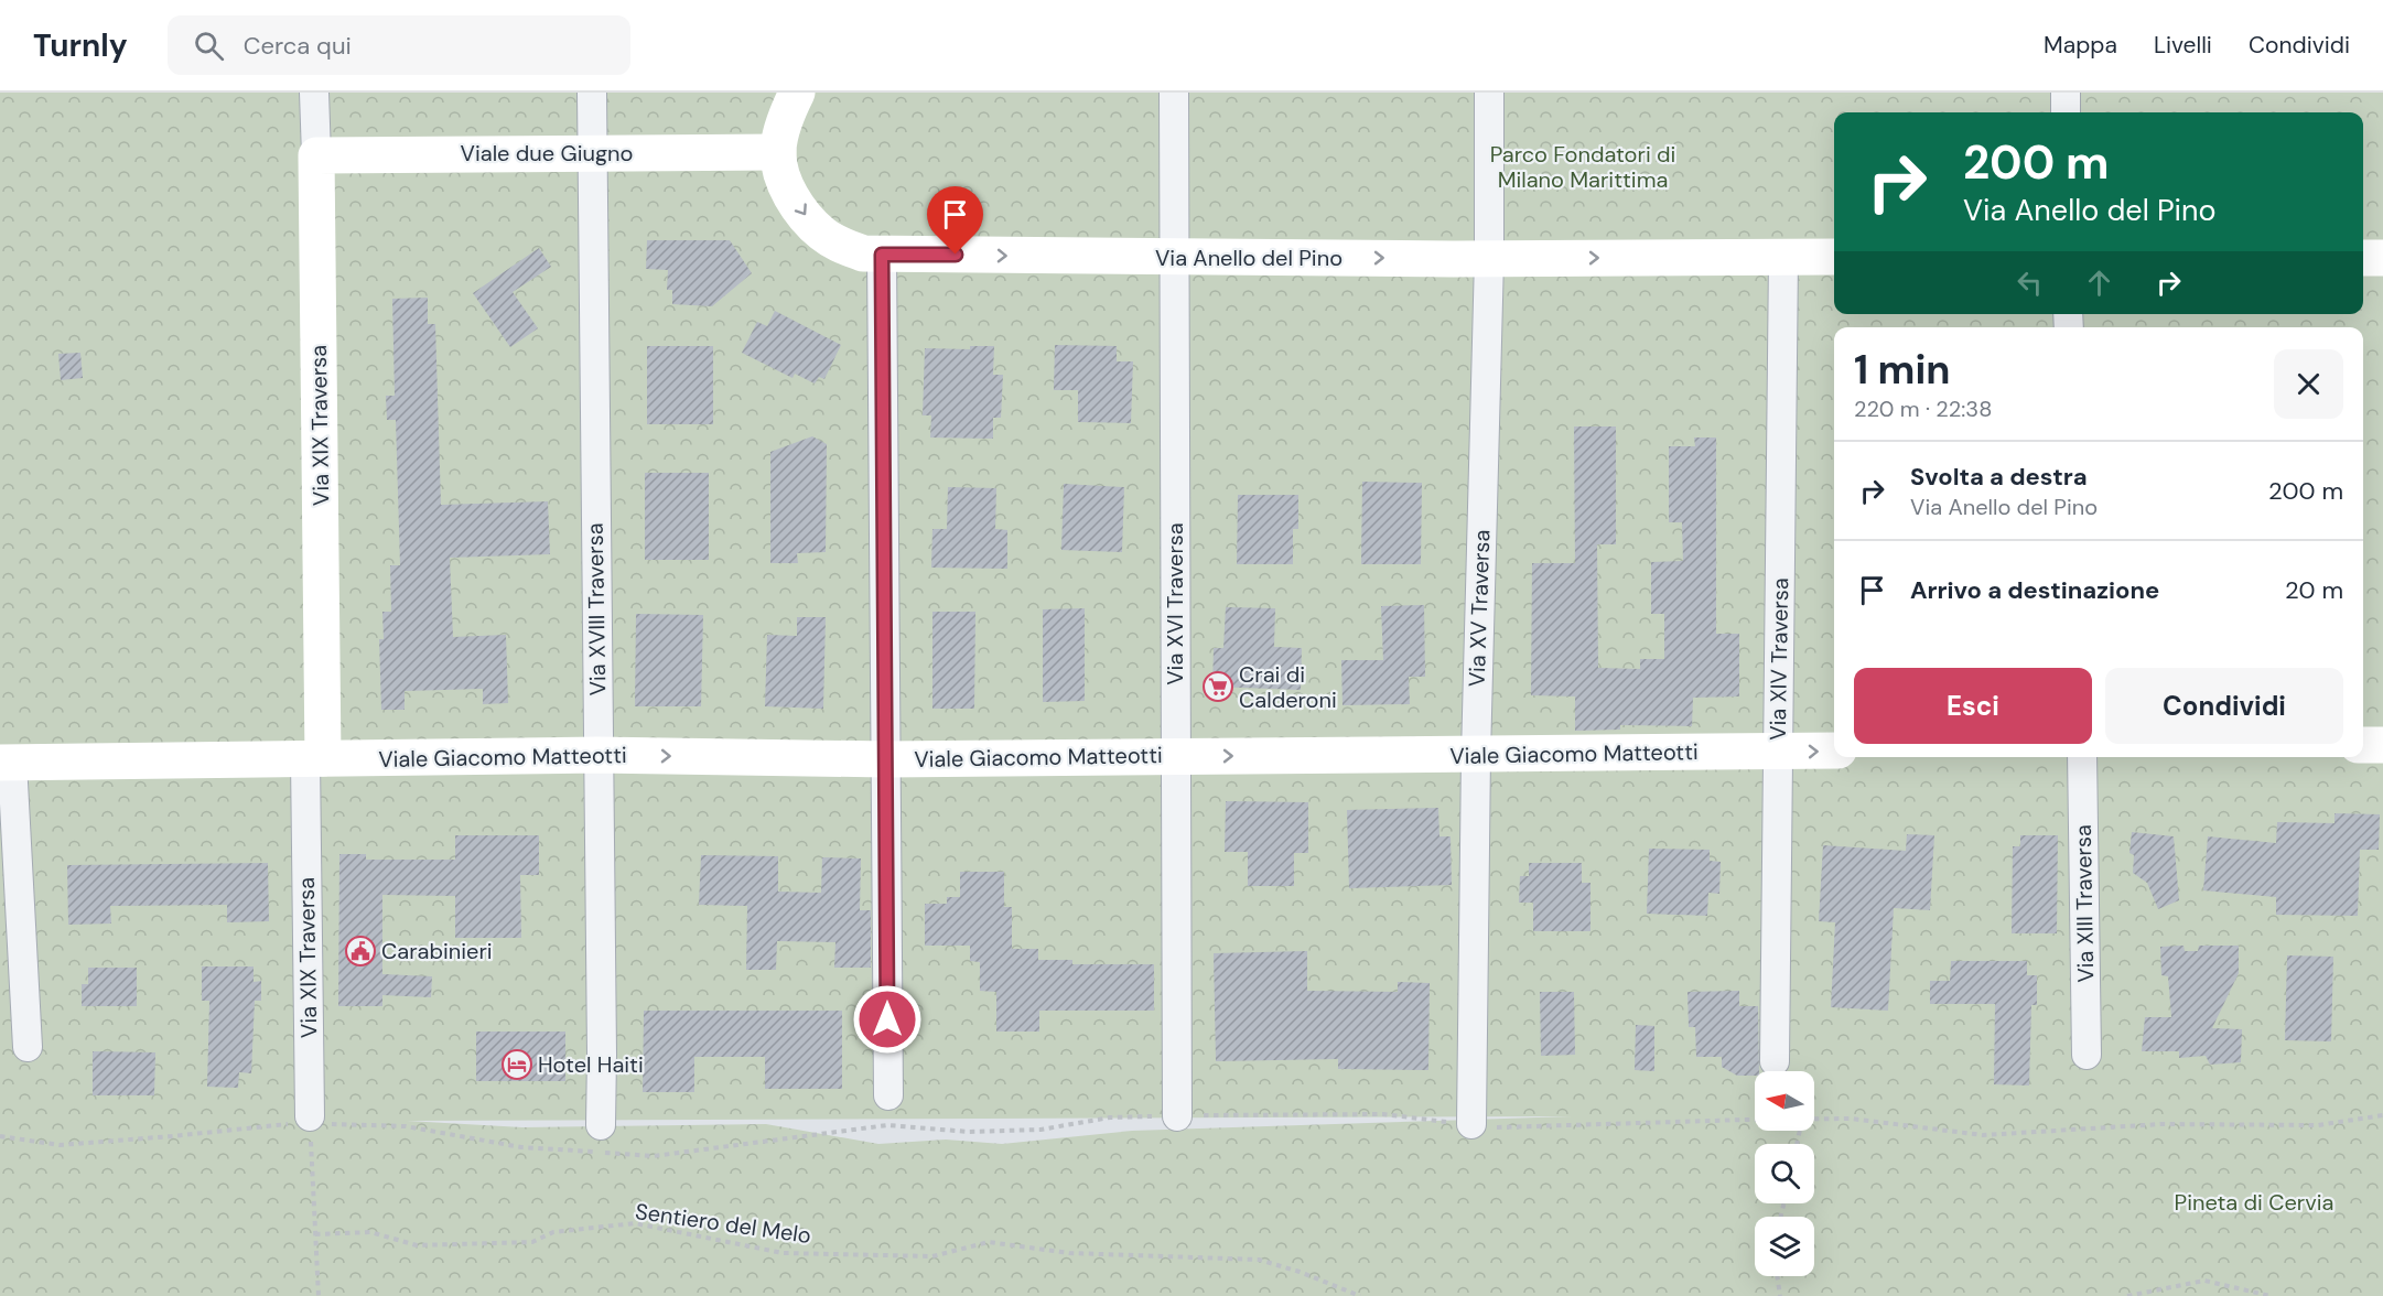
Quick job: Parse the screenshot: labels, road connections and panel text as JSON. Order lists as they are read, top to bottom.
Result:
{
  "streets": {
    "street": [
      "Viale due Giugno",
      "Via Anello del Pino",
      "Via XIX Traversa",
      "Via XVI Traversa",
      "Via XV Traversa",
      "Via XVIII Traversa",
      "Via XIV Traversa",
      "Viale Giacomo Matteotti",
      "Via XIII Traversa"
    ],
    "path": ["Sentiero del Melo"]
  },
  "crossings": [
    ["Viale due Giugno", "Via Anello del Pino"],
    ["Viale due Giugno", "Via XIX Traversa"],
    ["Viale due Giugno", "Via XVIII Traversa"],
    ["Via Anello del Pino", "Via XVI Traversa"],
    ["Via Anello del Pino", "Via XV Traversa"],
    ["Via Anello del Pino", "Via XIV Traversa"],
    ["Via XIX Traversa", "Viale Giacomo Matteotti"],
    ["Via XVI Traversa", "Viale Giacomo Matteotti"],
    ["Via XV Traversa", "Viale Giacomo Matteotti"],
    ["Via XVIII Traversa", "Viale Giacomo Matteotti"],
    ["Via XIV Traversa", "Viale Giacomo Matteotti"]
  ],
  "one_way": ["Via Anello del Pino", "Viale Giacomo Matteotti"],
  "parks": ["Parco Fondatori di Milano Marittima", "Pineta di Cervia"],
  "places": {
    "supermarket": ["Crai di Calderoni"],
    "public building": ["Carabinieri"],
    "hotel": ["Hotel Haiti"]
  },
  "north": "left",
  "page": {
    "header": "Turnly",
    "search": "Cerca qui",
    "nav": ["Mappa", "Livelli", "Condividi"],
    "turn": ["200 m", "Via Anello del Pino"],
    "heading": ["1 min", "220 m · 22:38"],
    "list": [
      {
        "name": "Svolta a destra",
        "note": "Via Anello del Pino",
        "value": "200 m"
      },
      {
        "name": "Arrivo a destinazione",
        "value": "20 m"
      }
    ],
    "buttons": ["Esci", "Condividi"]
  }
}
